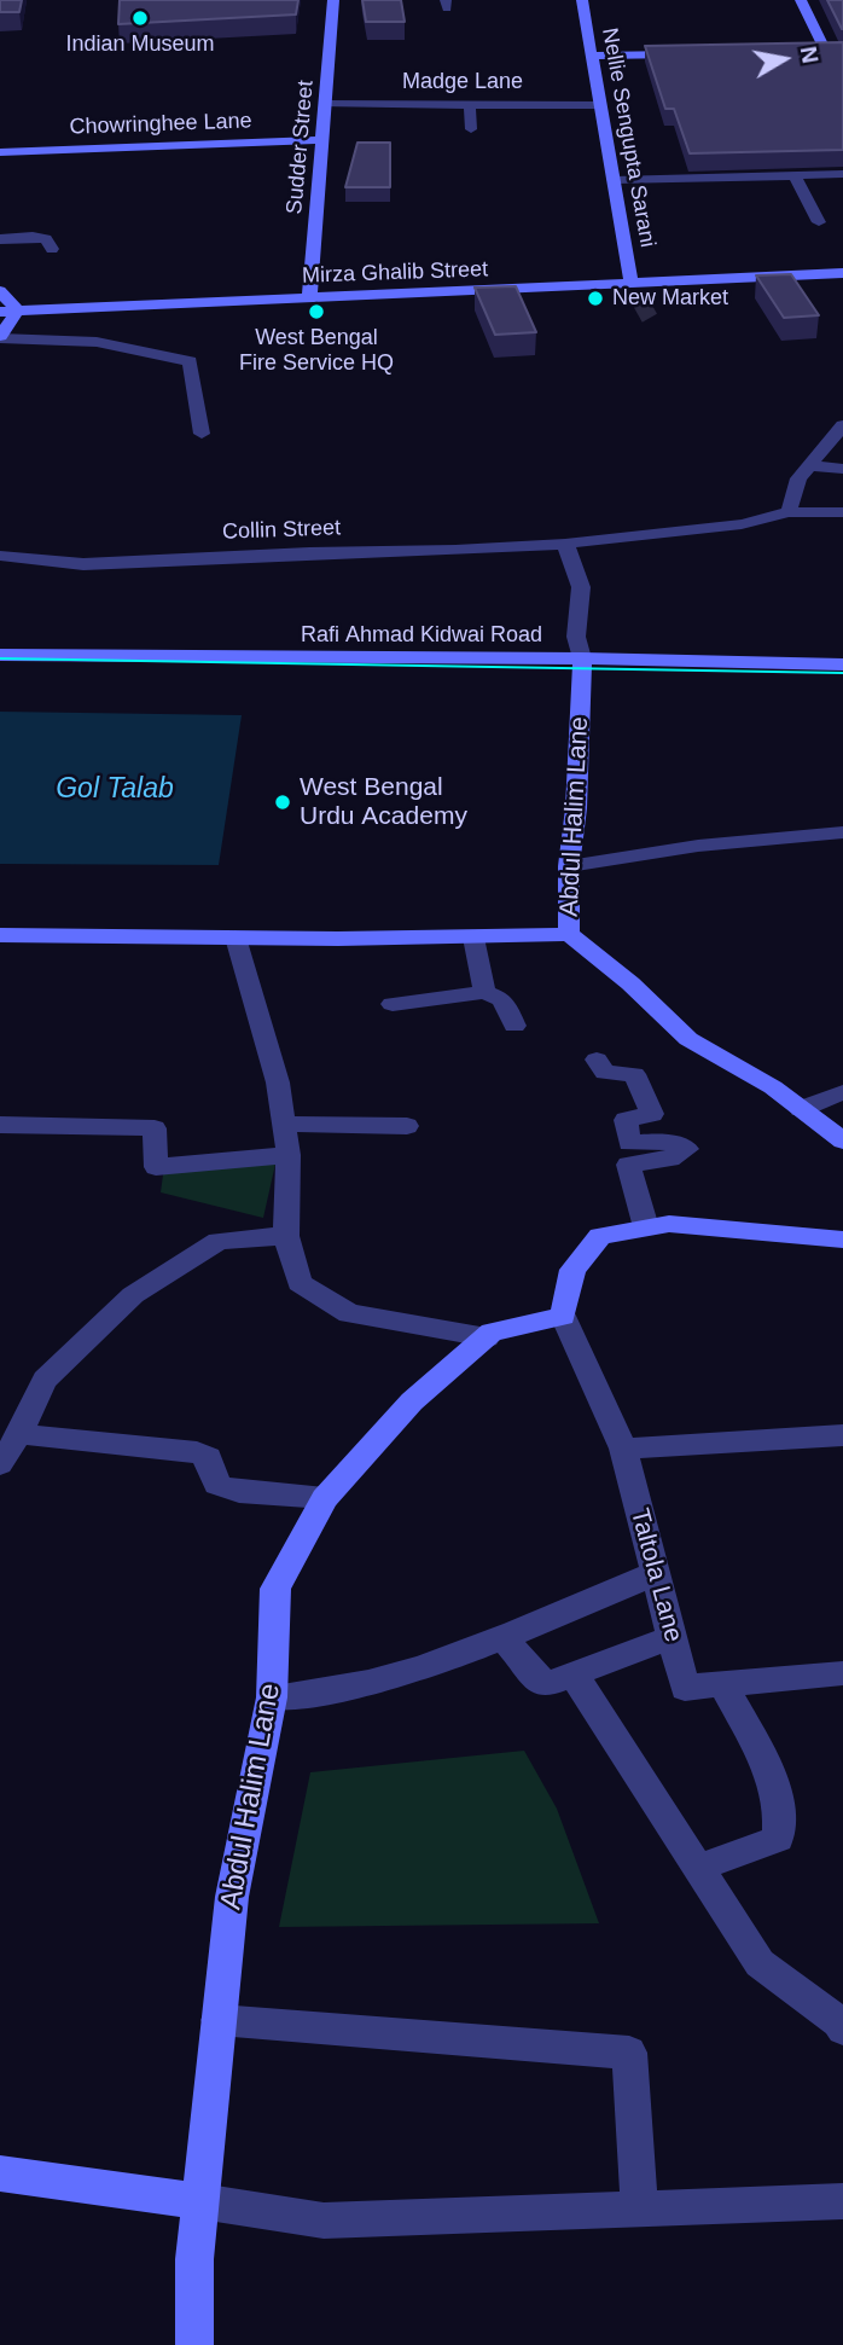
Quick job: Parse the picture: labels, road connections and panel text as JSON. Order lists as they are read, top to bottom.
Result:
{
  "streets": {
    "street": [
      "Madge Lane",
      "Chowringhee Lane",
      "Nellie Sengupta Sarani",
      "Sudder Street",
      "Mirza Ghalib Street",
      "Collin Street",
      "Rafi Ahmad Kidwai Road",
      "Abdul Halim Lane",
      "Taltola Lane"
    ]
  },
  "crossings": [
    ["Madge Lane", "Nellie Sengupta Sarani"],
    ["Madge Lane", "Sudder Street"],
    ["Chowringhee Lane", "Sudder Street"],
    ["Nellie Sengupta Sarani", "Mirza Ghalib Street"],
    ["Sudder Street", "Mirza Ghalib Street"],
    ["Rafi Ahmad Kidwai Road", "Abdul Halim Lane"],
    ["Abdul Halim Lane", "Taltola Lane"]
  ],
  "water": ["Gol Talab"],
  "places": [
    "Indian Museum",
    "New Market",
    "West Bengal Fire Service HQ",
    "West Bengal Urdu Academy"
  ],
  "north": "right"
}
